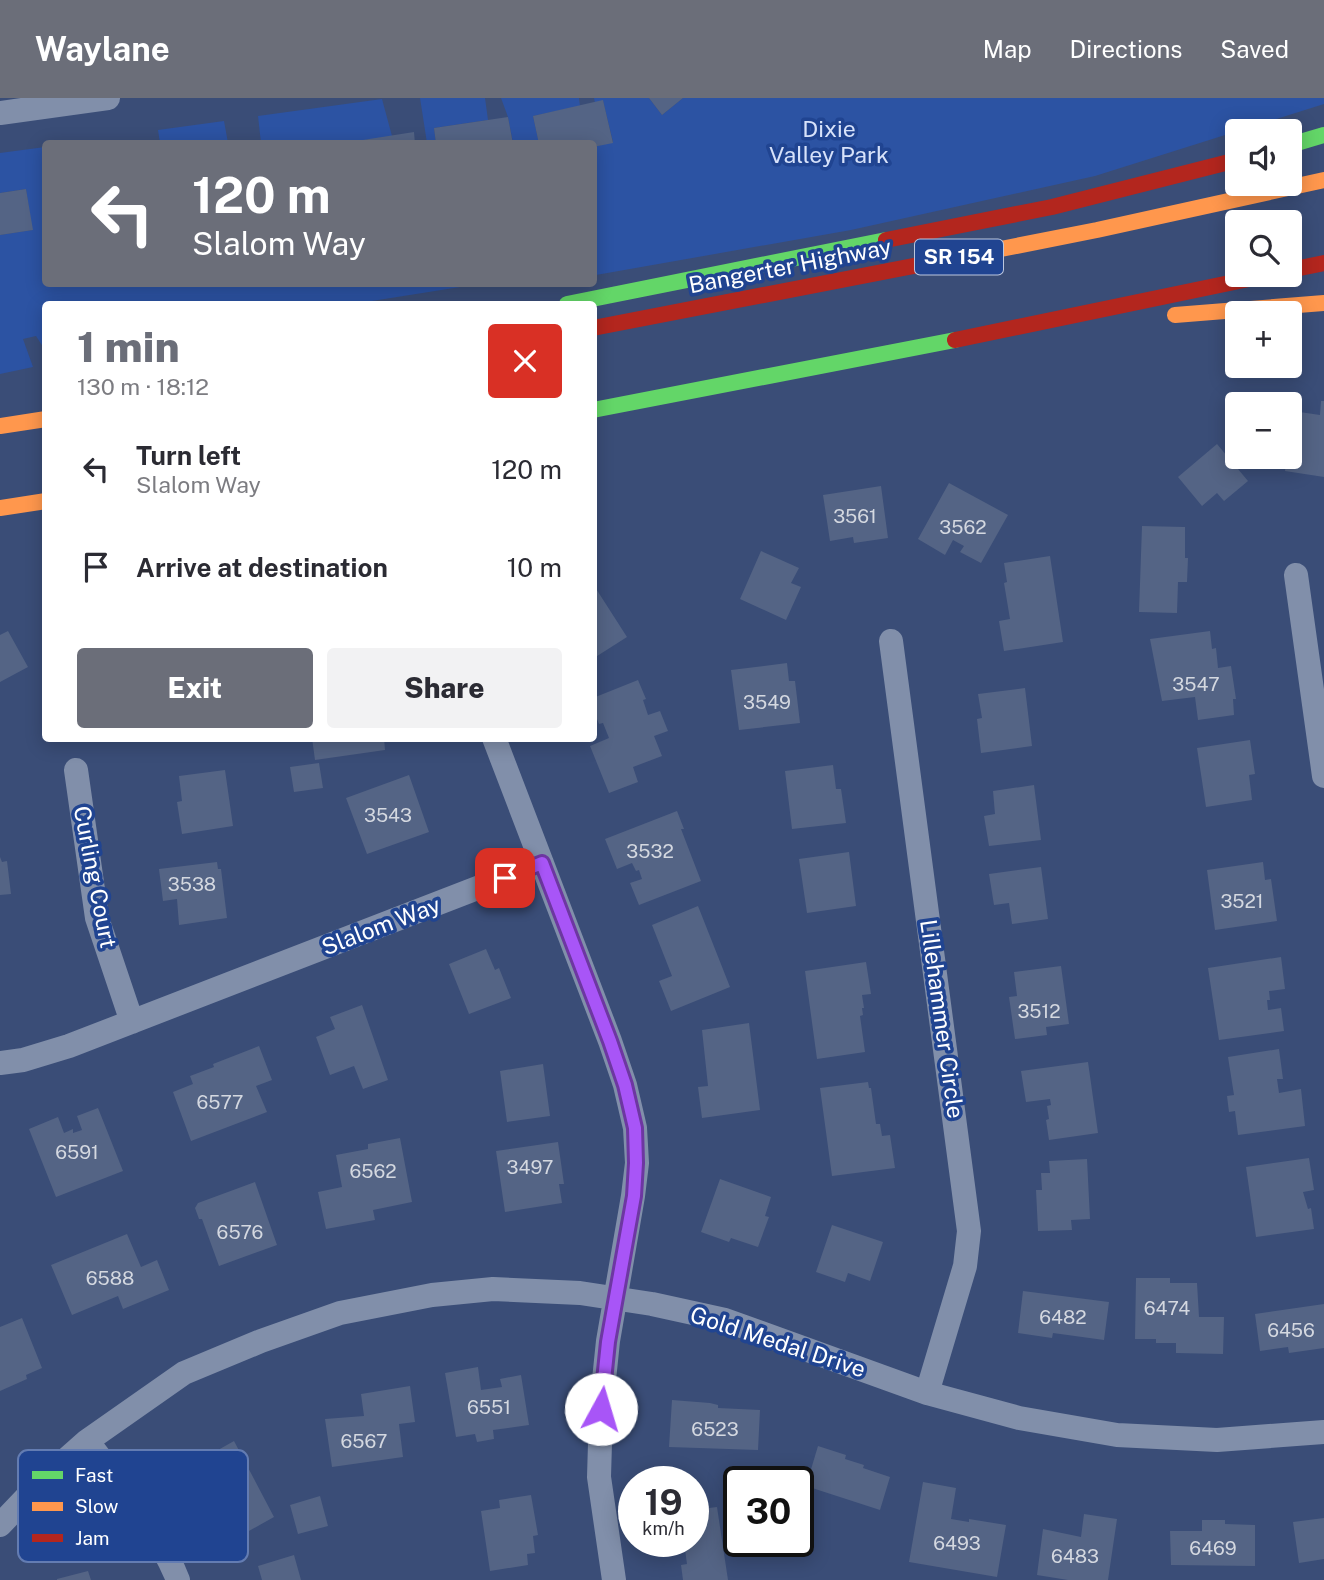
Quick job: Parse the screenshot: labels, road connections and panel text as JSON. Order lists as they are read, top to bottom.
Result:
{
  "streets": {
    "highway": ["SR 154", "Bangerter Highway"],
    "street": [
      "Curling Court",
      "Slalom Way",
      "Lillehammer Circle",
      "Gold Medal Drive"
    ]
  },
  "crossings": [
    ["Curling Court", "Slalom Way"],
    ["Lillehammer Circle", "Gold Medal Drive"]
  ],
  "parks": ["Dixie Valley Park"],
  "house_numbers": [
    "3561",
    "3562",
    "3547",
    "3549",
    "3543",
    "3532",
    "3538",
    "3521",
    "3512",
    "6577",
    "6591",
    "3497",
    "6562",
    "6576",
    "6588",
    "6474",
    "6482",
    "6456",
    "6551",
    "6523",
    "6567",
    "6493",
    "6469",
    "6483"
  ],
  "legend": ["Fast", "Slow", "Jam"],
  "page": {
    "header": "Waylane",
    "nav": ["Map", "Directions", "Saved"],
    "map_buttons": ["+", "−"],
    "turn": ["120 m", "Slalom Way"],
    "heading": ["1 min", "130 m · 18:12"],
    "list": [
      {
        "name": "Turn left",
        "note": "Slalom Way",
        "value": "120 m"
      },
      {
        "name": "Arrive at destination",
        "value": "10 m"
      }
    ],
    "buttons": ["Exit", "Share"],
    "speed": "19 km/h",
    "limit": "30"
  }
}
